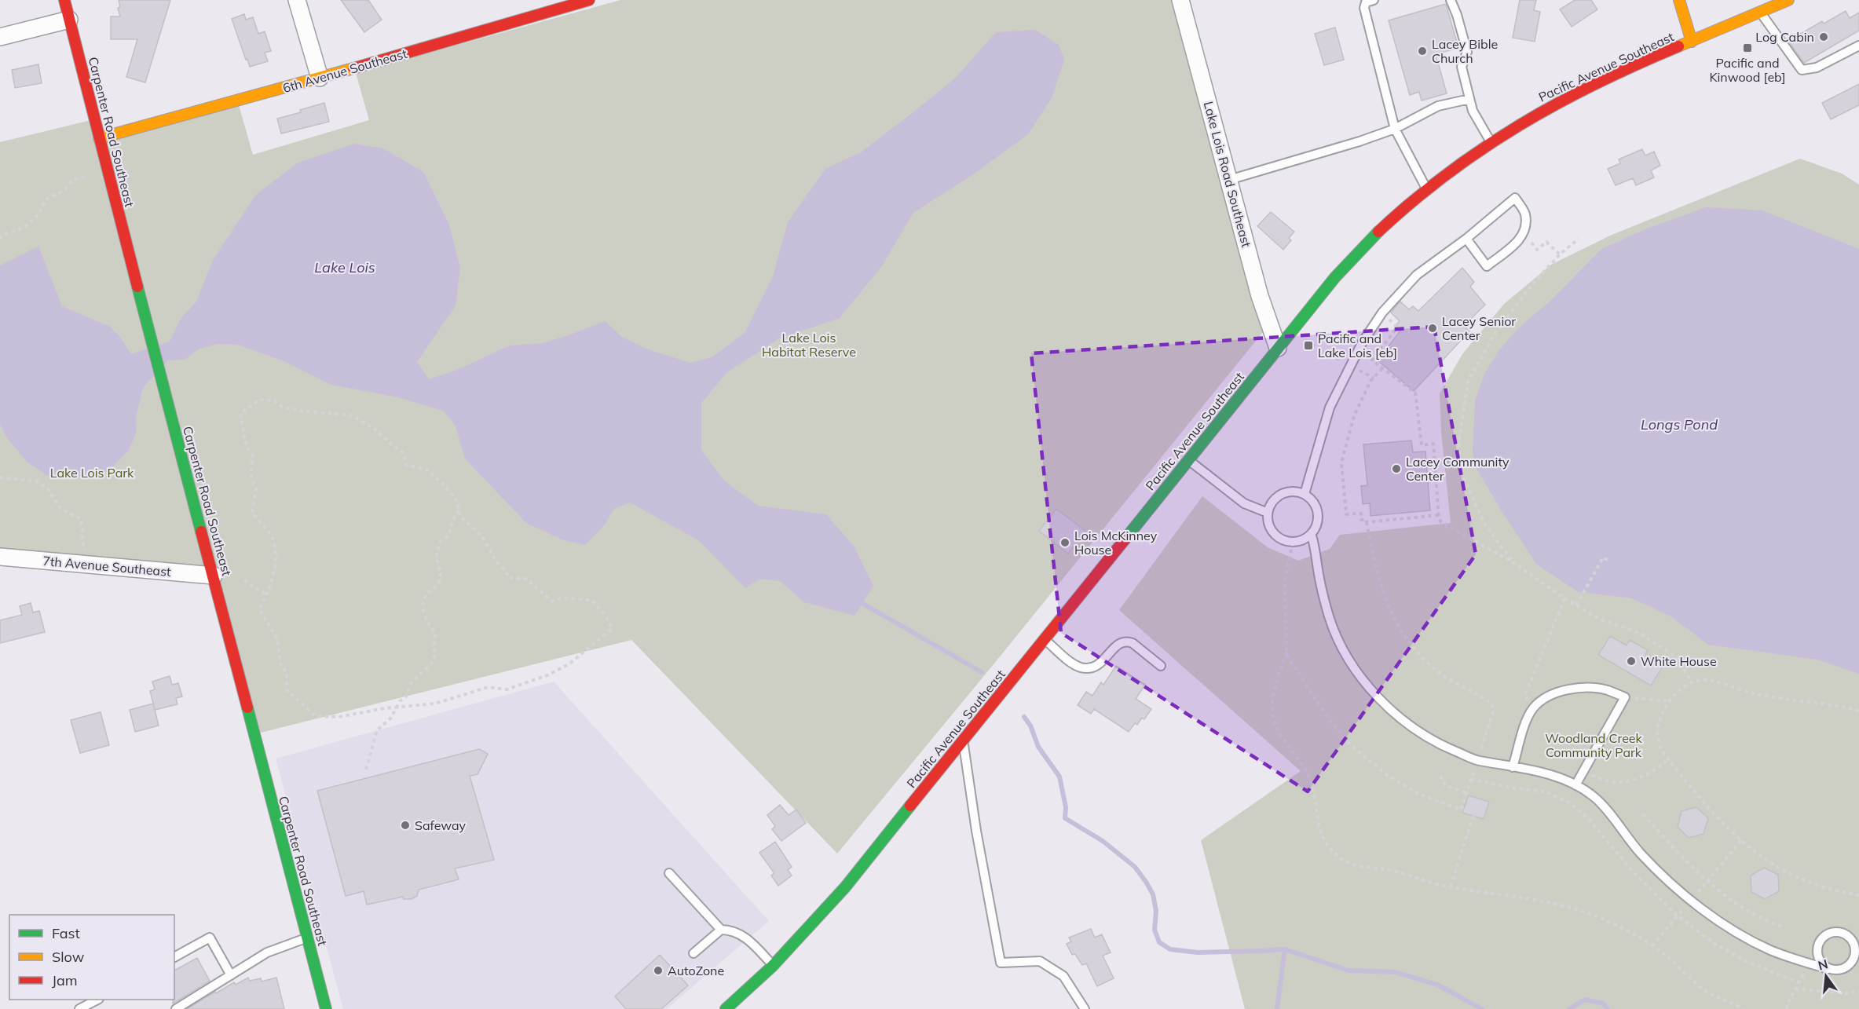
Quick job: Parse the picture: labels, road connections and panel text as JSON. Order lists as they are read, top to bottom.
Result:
{
  "streets": {
    "main road": ["Pacific Avenue Southeast", "6th Avenue Southeast", "Carpenter Road Southeast"],
    "street": ["Lake Lois Road Southeast", "7th Avenue Southeast"]
  },
  "crossings": [
    ["Pacific Avenue Southeast", "Lake Lois Road Southeast"],
    ["6th Avenue Southeast", "Carpenter Road Southeast"],
    ["Carpenter Road Southeast", "7th Avenue Southeast"]
  ],
  "water": ["Lake Lois", "Longs Pond"],
  "parks": ["Lake Lois Habitat Reserve", "Lake Lois Park", "Woodland Creek Community Park"],
  "places": {
    "other": [
      "Log Cabin",
      "Lacey Bible Church",
      "Lacey Senior Center",
      "Lacey Community Center",
      "Lois McKinney House",
      "White House",
      "Safeway",
      "AutoZone"
    ],
    "transit": ["Pacific and Kinwood [eb]", "Pacific and Lake Lois [eb]"]
  },
  "legend": ["Fast", "Slow", "Jam"],
  "north": "top"
}
